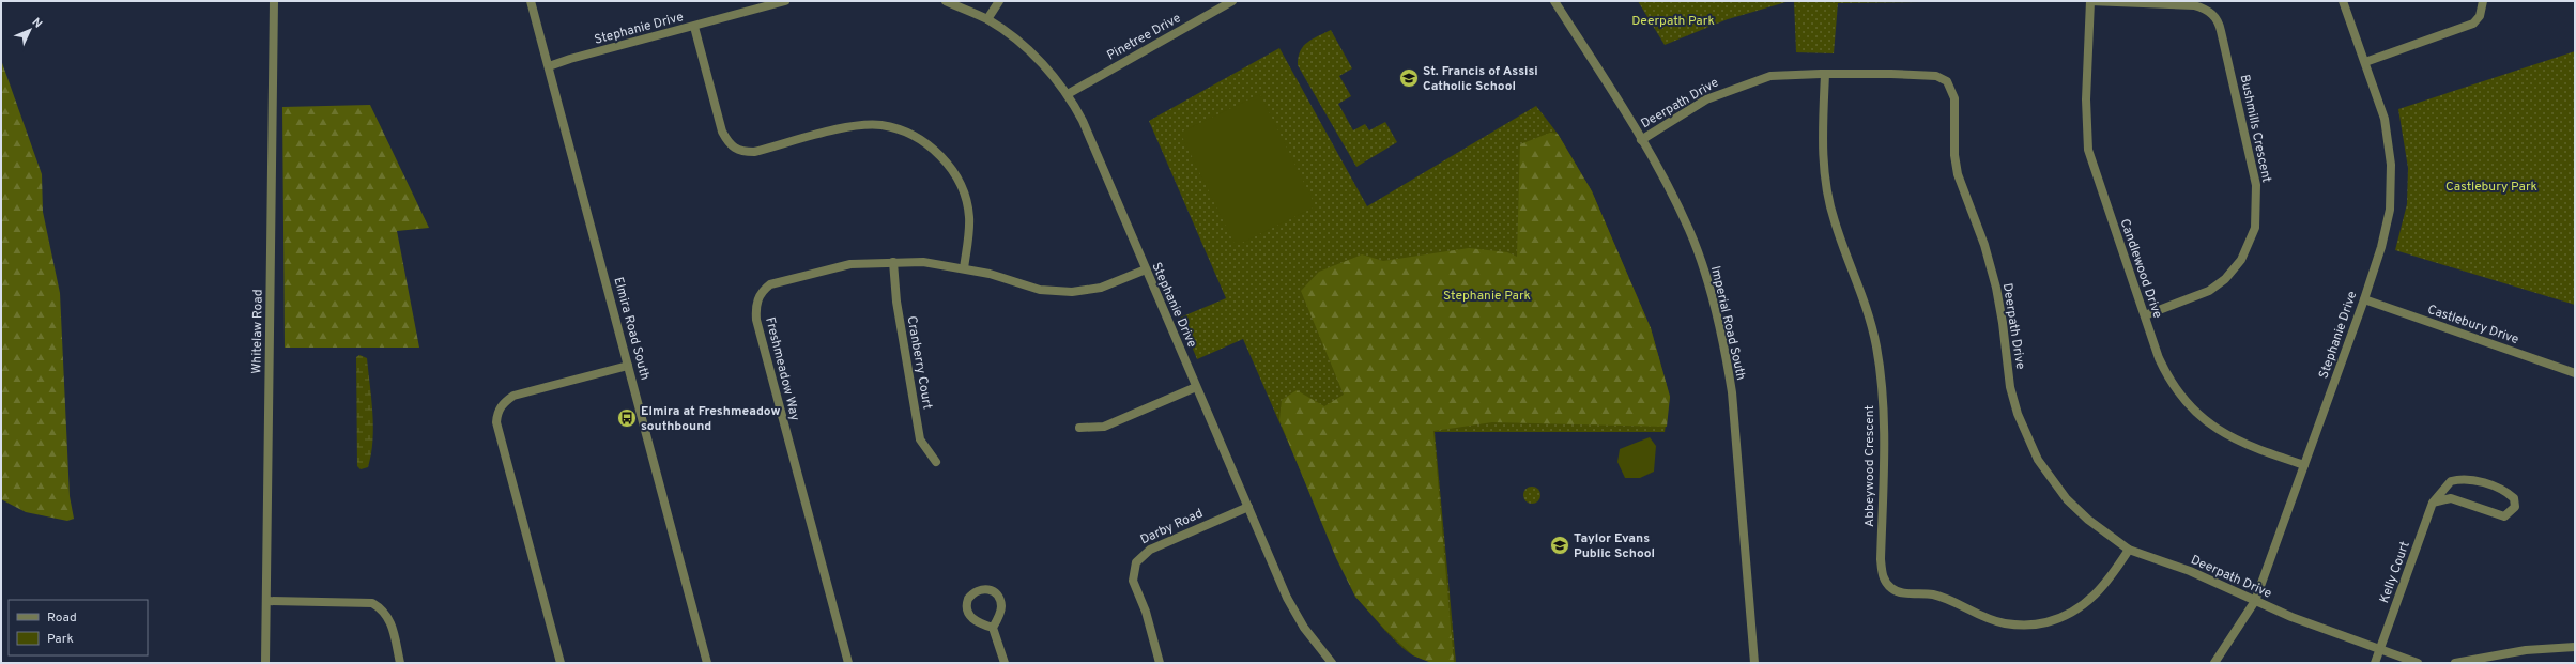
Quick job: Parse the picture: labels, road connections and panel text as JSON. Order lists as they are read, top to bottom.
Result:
{
  "streets": {
    "street": [
      "Stephanie Drive",
      "Pinetree Drive",
      "Deerpath Drive",
      "Bushmills Crescent",
      "Candlewood Drive",
      "Imperial Road South",
      "Castlebury Drive",
      "Elmira Road South",
      "Whitelaw Road",
      "Cranberry Court",
      "Freshmeadow Way",
      "Abbeywood Crescent",
      "Darby Road",
      "Kelly Court"
    ]
  },
  "crossings": [
    ["Stephanie Drive", "Pinetree Drive"],
    ["Stephanie Drive", "Deerpath Drive"],
    ["Stephanie Drive", "Candlewood Drive"],
    ["Stephanie Drive", "Castlebury Drive"],
    ["Stephanie Drive", "Elmira Road South"],
    ["Stephanie Drive", "Freshmeadow Way"],
    ["Stephanie Drive", "Darby Road"],
    ["Deerpath Drive", "Imperial Road South"],
    ["Deerpath Drive", "Abbeywood Crescent"],
    ["Deerpath Drive", "Kelly Court"],
    ["Bushmills Crescent", "Candlewood Drive"],
    ["Cranberry Court", "Freshmeadow Way"]
  ],
  "parks": ["Deerpath Park", "Castlebury Park", "Stephanie Park"],
  "places": {
    "school or university": ["St. Francis of Assisi Catholic School", "Taylor Evans Public School"],
    "bus stop": ["Elmira at Freshmeadow southbound"]
  },
  "legend": ["Road", "Park"],
  "north": "top right"
}
